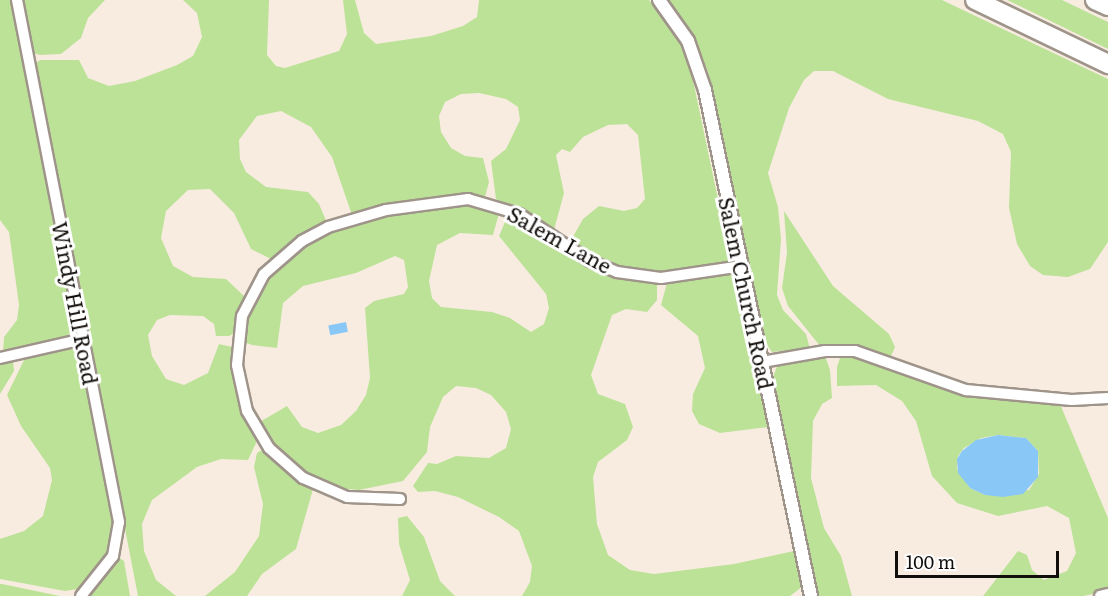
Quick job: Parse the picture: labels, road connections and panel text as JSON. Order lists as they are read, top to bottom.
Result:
{
  "streets": {
    "street": ["Salem Lane", "Salem Church Road", "Windy Hill Road"]
  },
  "crossings": [
    ["Salem Lane", "Salem Church Road"]
  ],
  "scale_bar": "100 m"
}
